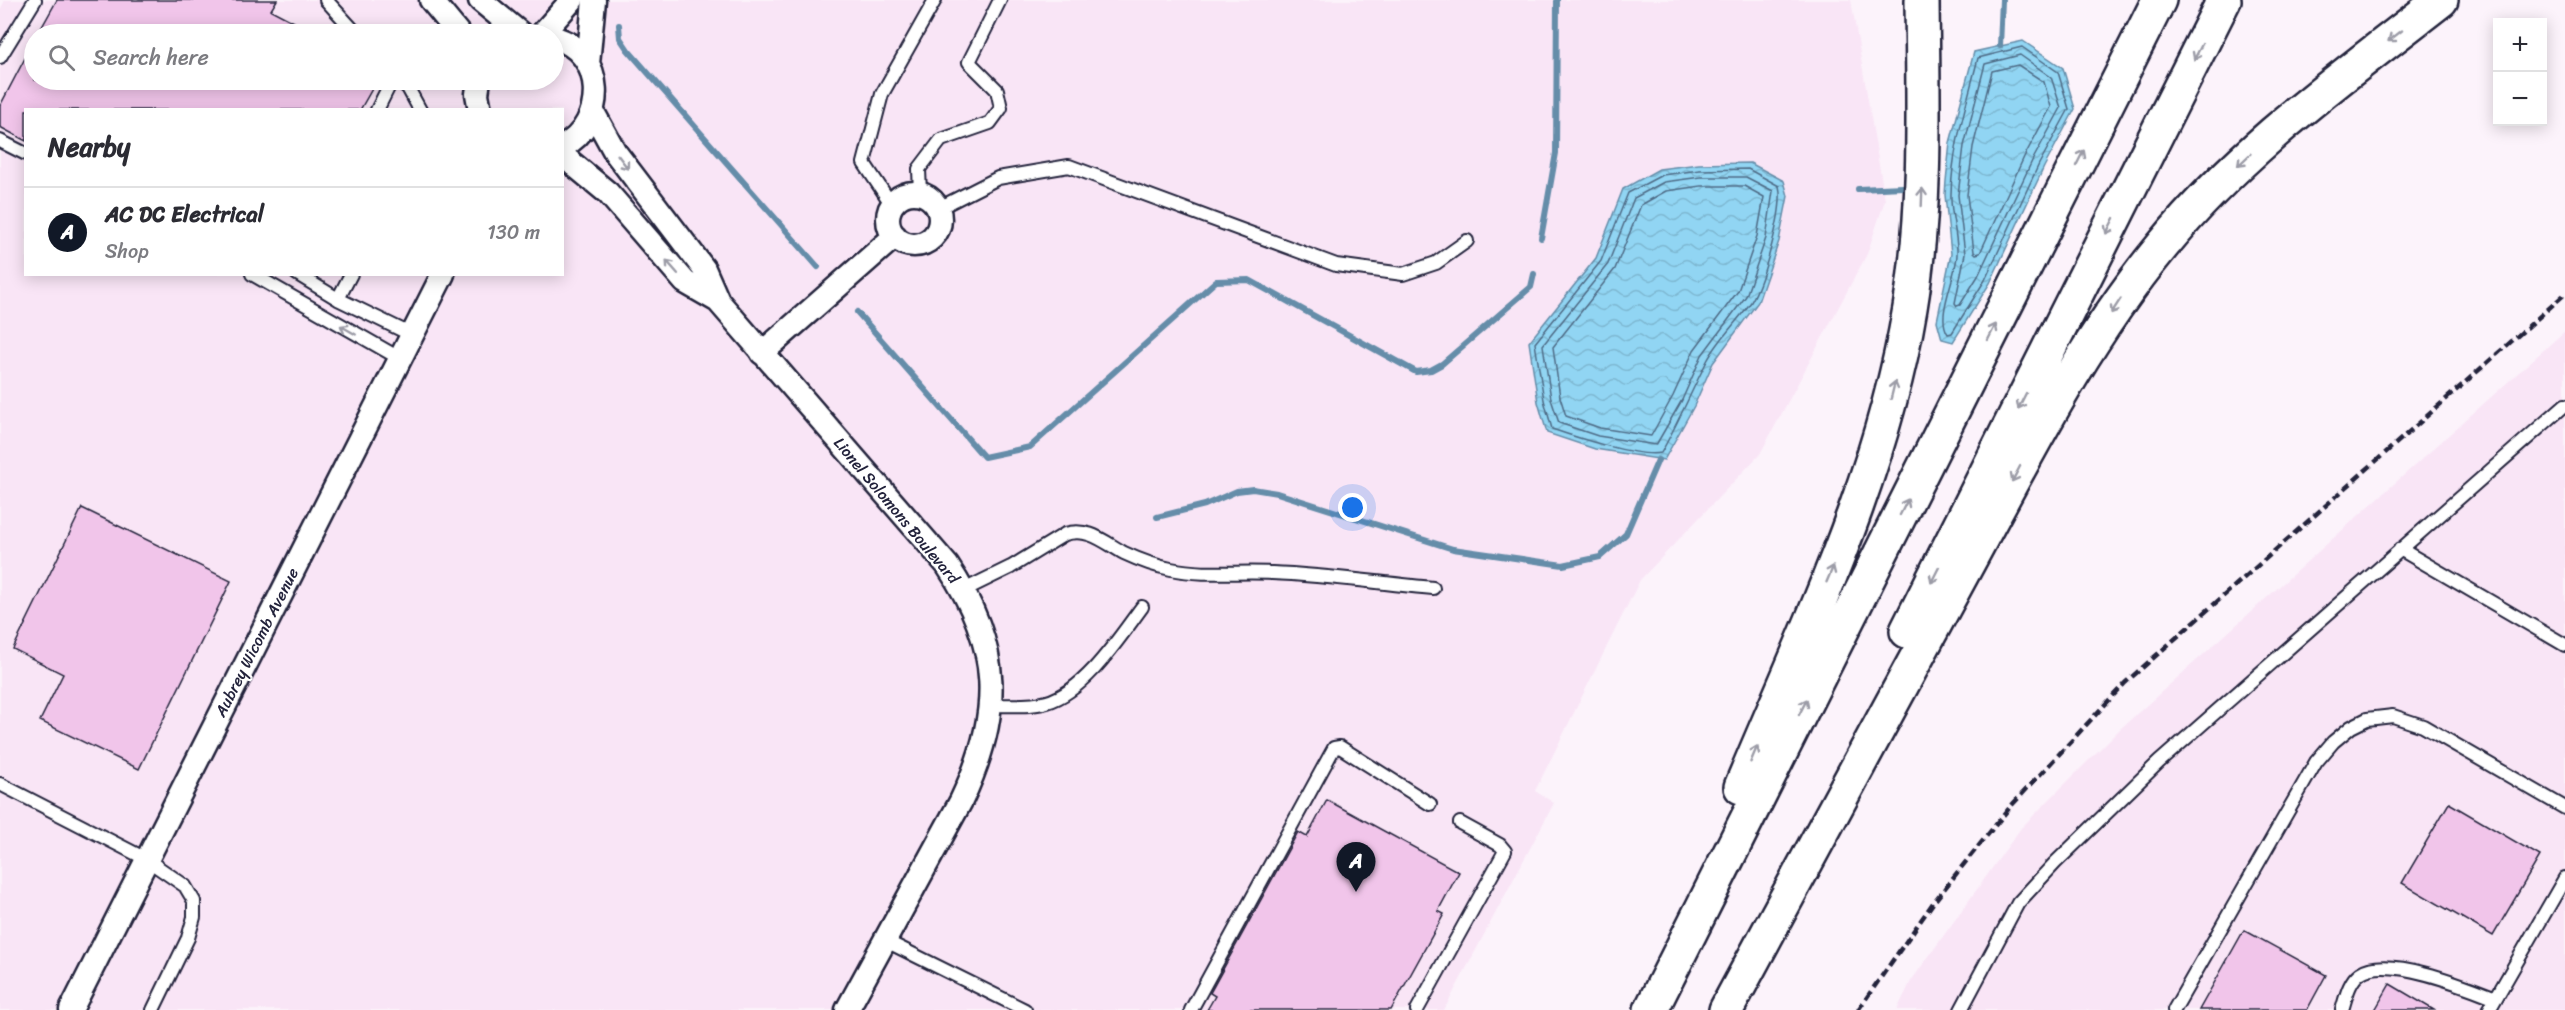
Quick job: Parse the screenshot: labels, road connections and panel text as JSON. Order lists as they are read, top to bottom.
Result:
{
  "streets": {
    "street": ["Lionel Solomons Boulevard", "Aubrey Wicomb Avenue"]
  },
  "page": {
    "map_buttons": ["+", "−"],
    "search": "Search here",
    "heading": "Nearby",
    "list": [
      {
        "mark": "A",
        "name": "AC DC Electrical",
        "note": "Shop",
        "value": "130 m"
      }
    ],
    "pins": "A"
  }
}
